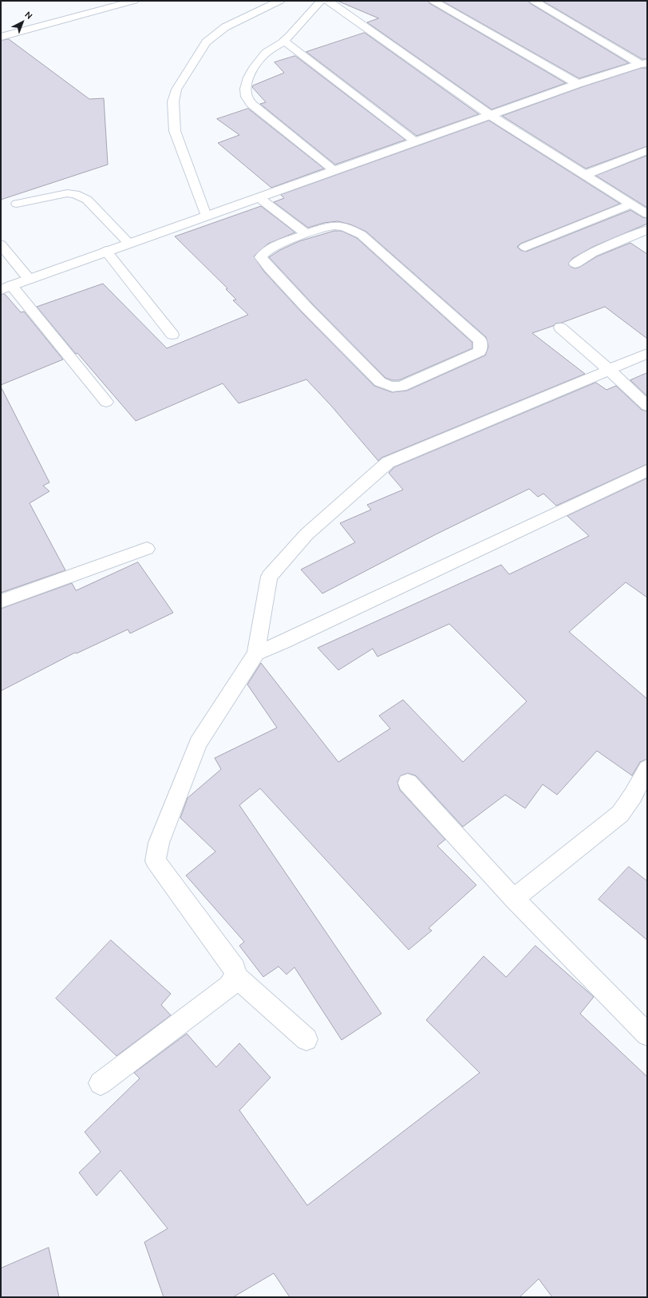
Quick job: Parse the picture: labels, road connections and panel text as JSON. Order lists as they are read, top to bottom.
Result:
{
  "north": "top right"
}
